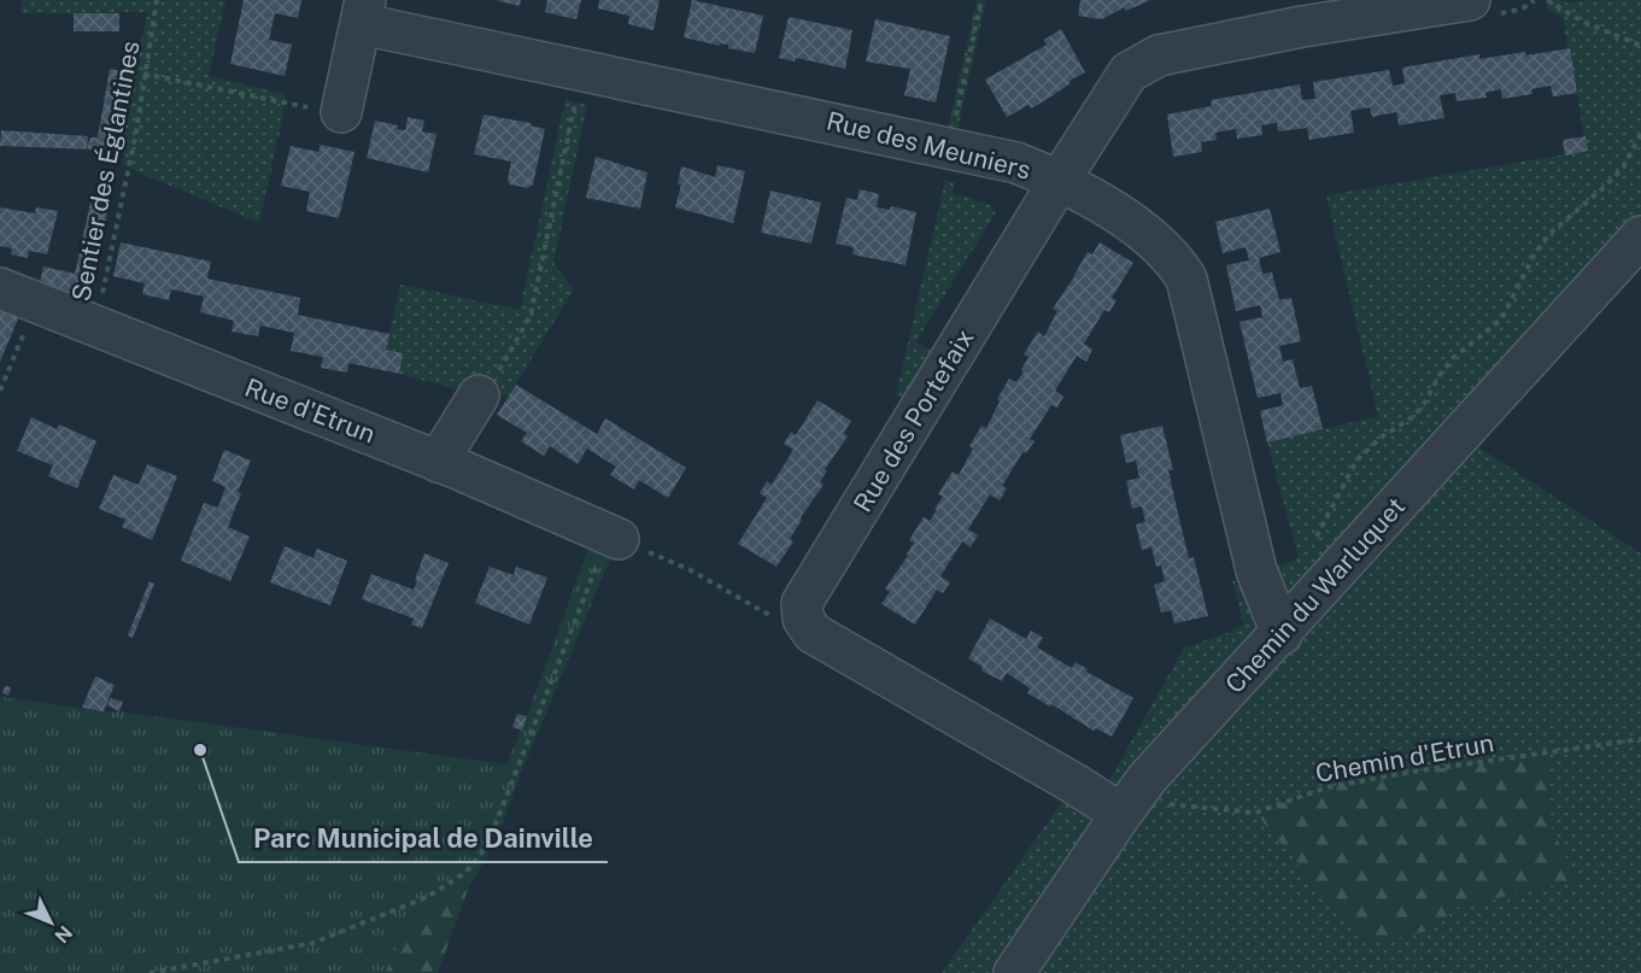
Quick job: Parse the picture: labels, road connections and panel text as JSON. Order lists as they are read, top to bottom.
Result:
{
  "streets": {
    "street": [
      "Rue des Meuniers",
      "Rue d'Etrun",
      "Rue des Portefaix",
      "Chemin du Warluquet"
    ],
    "path": ["Sentier des Églantines", "Chemin d'Etrun"]
  },
  "crossings": [
    ["Rue des Meuniers", "Rue des Portefaix"],
    ["Rue des Meuniers", "Chemin du Warluquet"],
    ["Sentier des Églantines", "Rue d'Etrun"],
    ["Chemin du Warluquet", "Chemin d'Etrun"]
  ],
  "places": ["Parc Municipal de Dainville"],
  "north": "bottom right"
}
